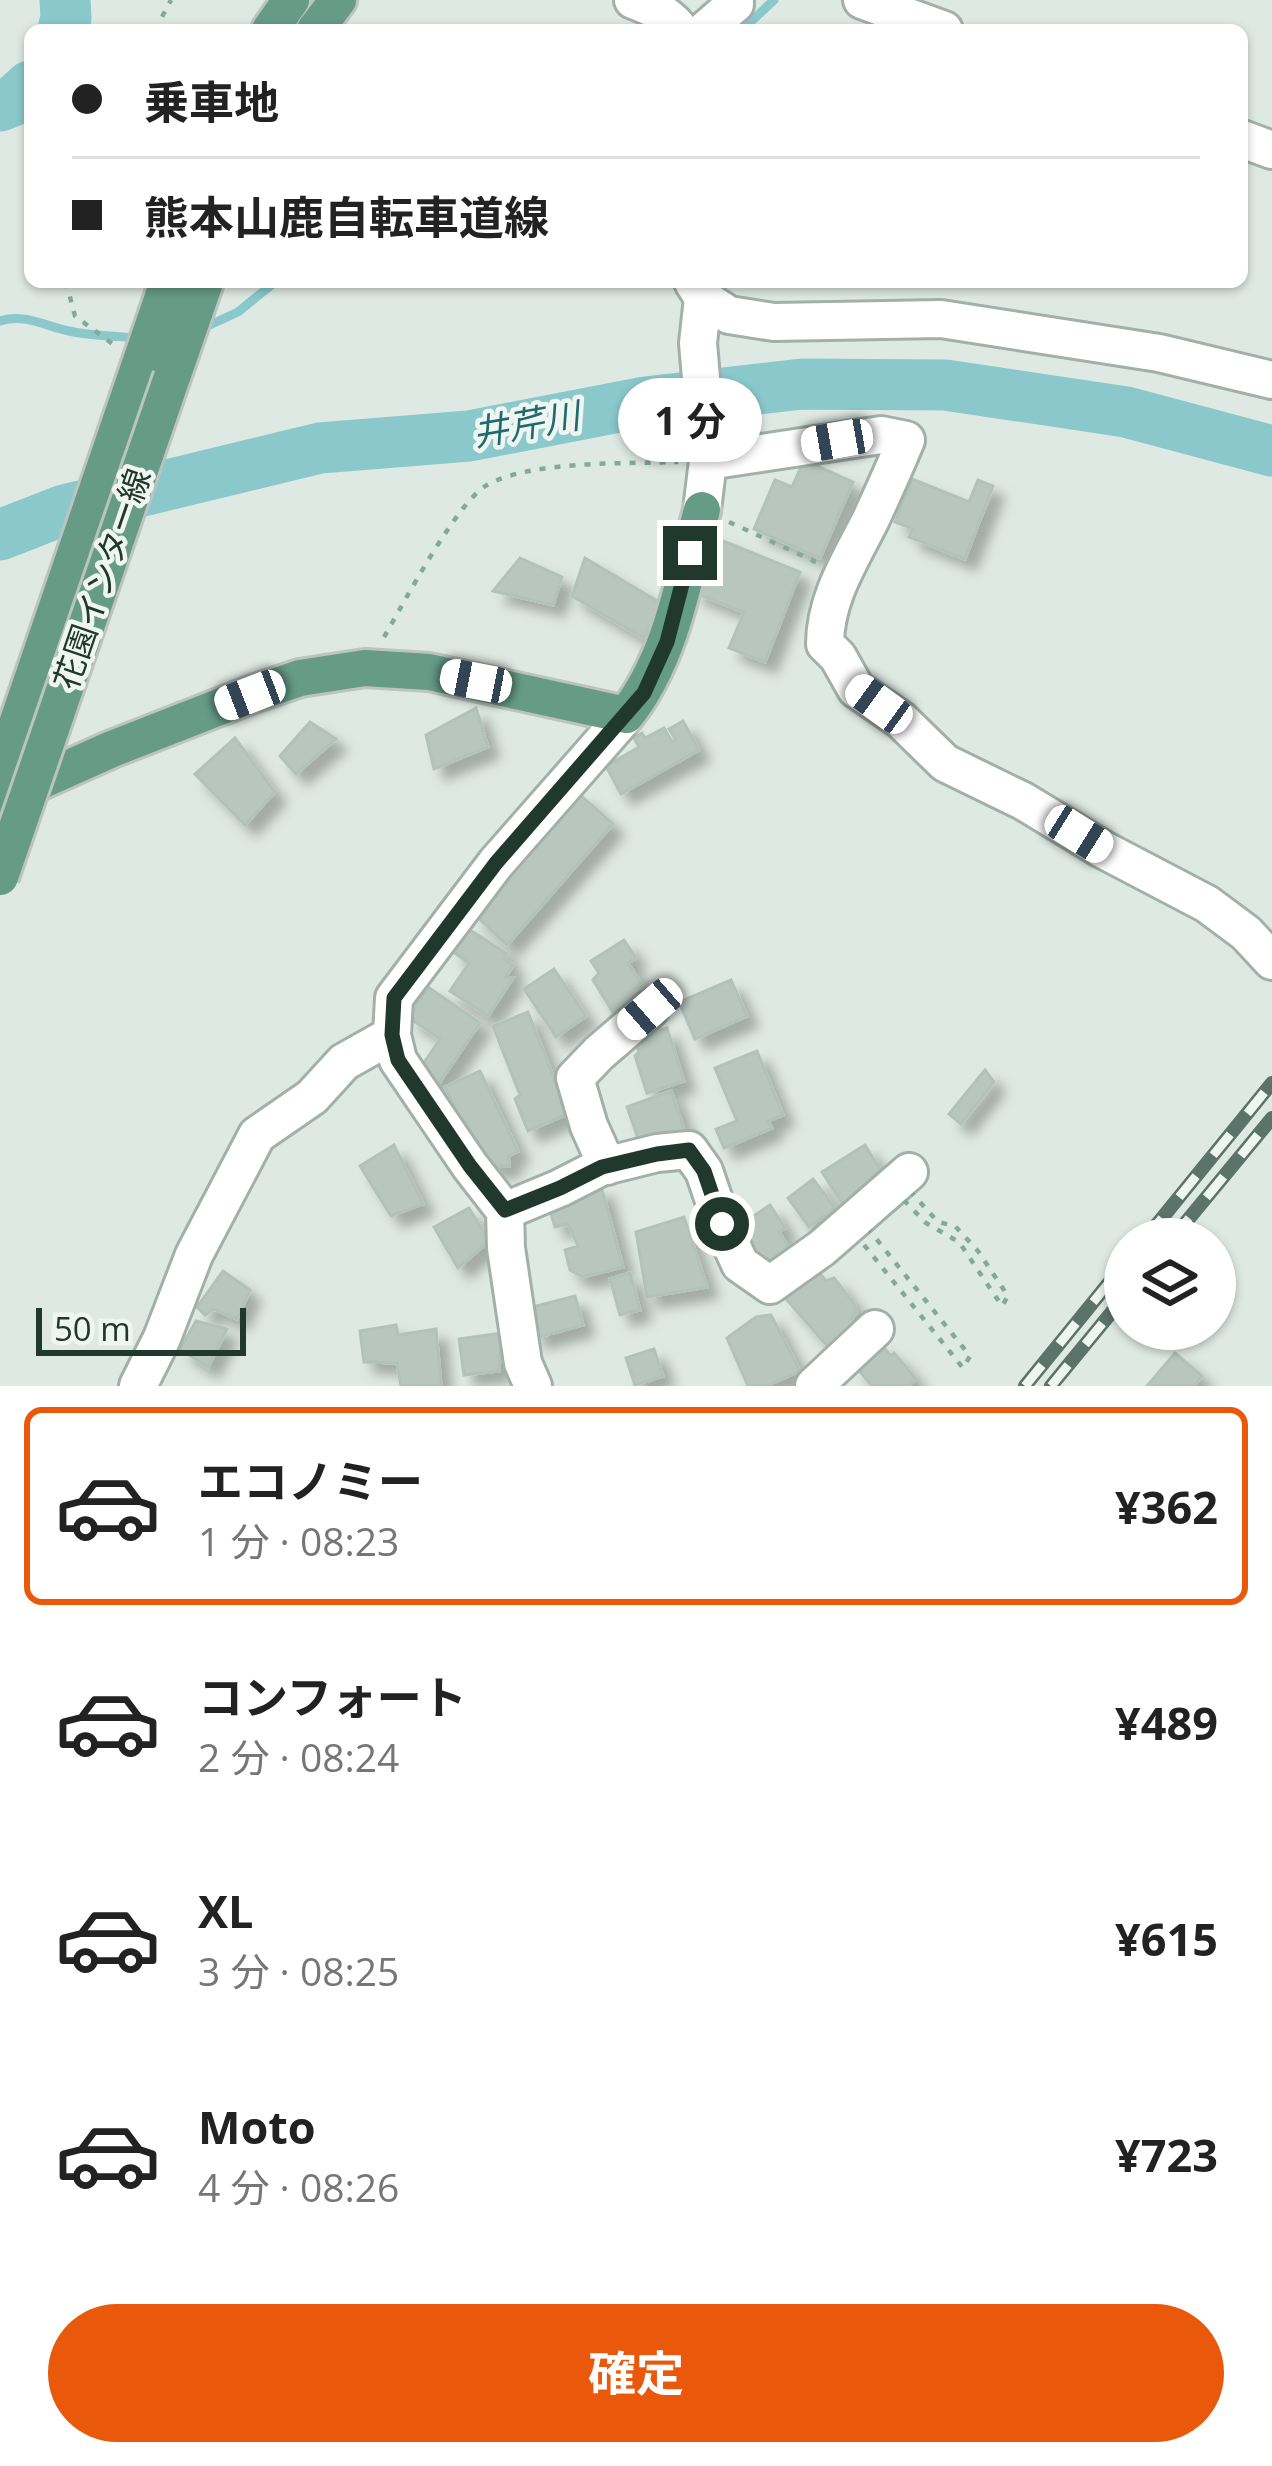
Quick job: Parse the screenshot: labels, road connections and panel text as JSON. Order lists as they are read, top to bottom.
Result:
{
  "streets": {
    "main road": ["花園インター線"]
  },
  "water": ["井芹川"],
  "scale_bar": "50 m",
  "page": {
    "banner": ["乗車地", "熊本山鹿自転車道線"],
    "bubble": "1 分",
    "scale": "50 m",
    "list": [
      {
        "name": "エコノミー",
        "note": "1 分 · 08:23",
        "value": "¥362"
      },
      {
        "name": "コンフォート",
        "note": "2 分 · 08:24",
        "value": "¥489"
      },
      {
        "name": "XL",
        "note": "3 分 · 08:25",
        "value": "¥615"
      },
      {
        "name": "Moto",
        "note": "4 分 · 08:26",
        "value": "¥723"
      }
    ],
    "buttons": "確定"
  }
}
